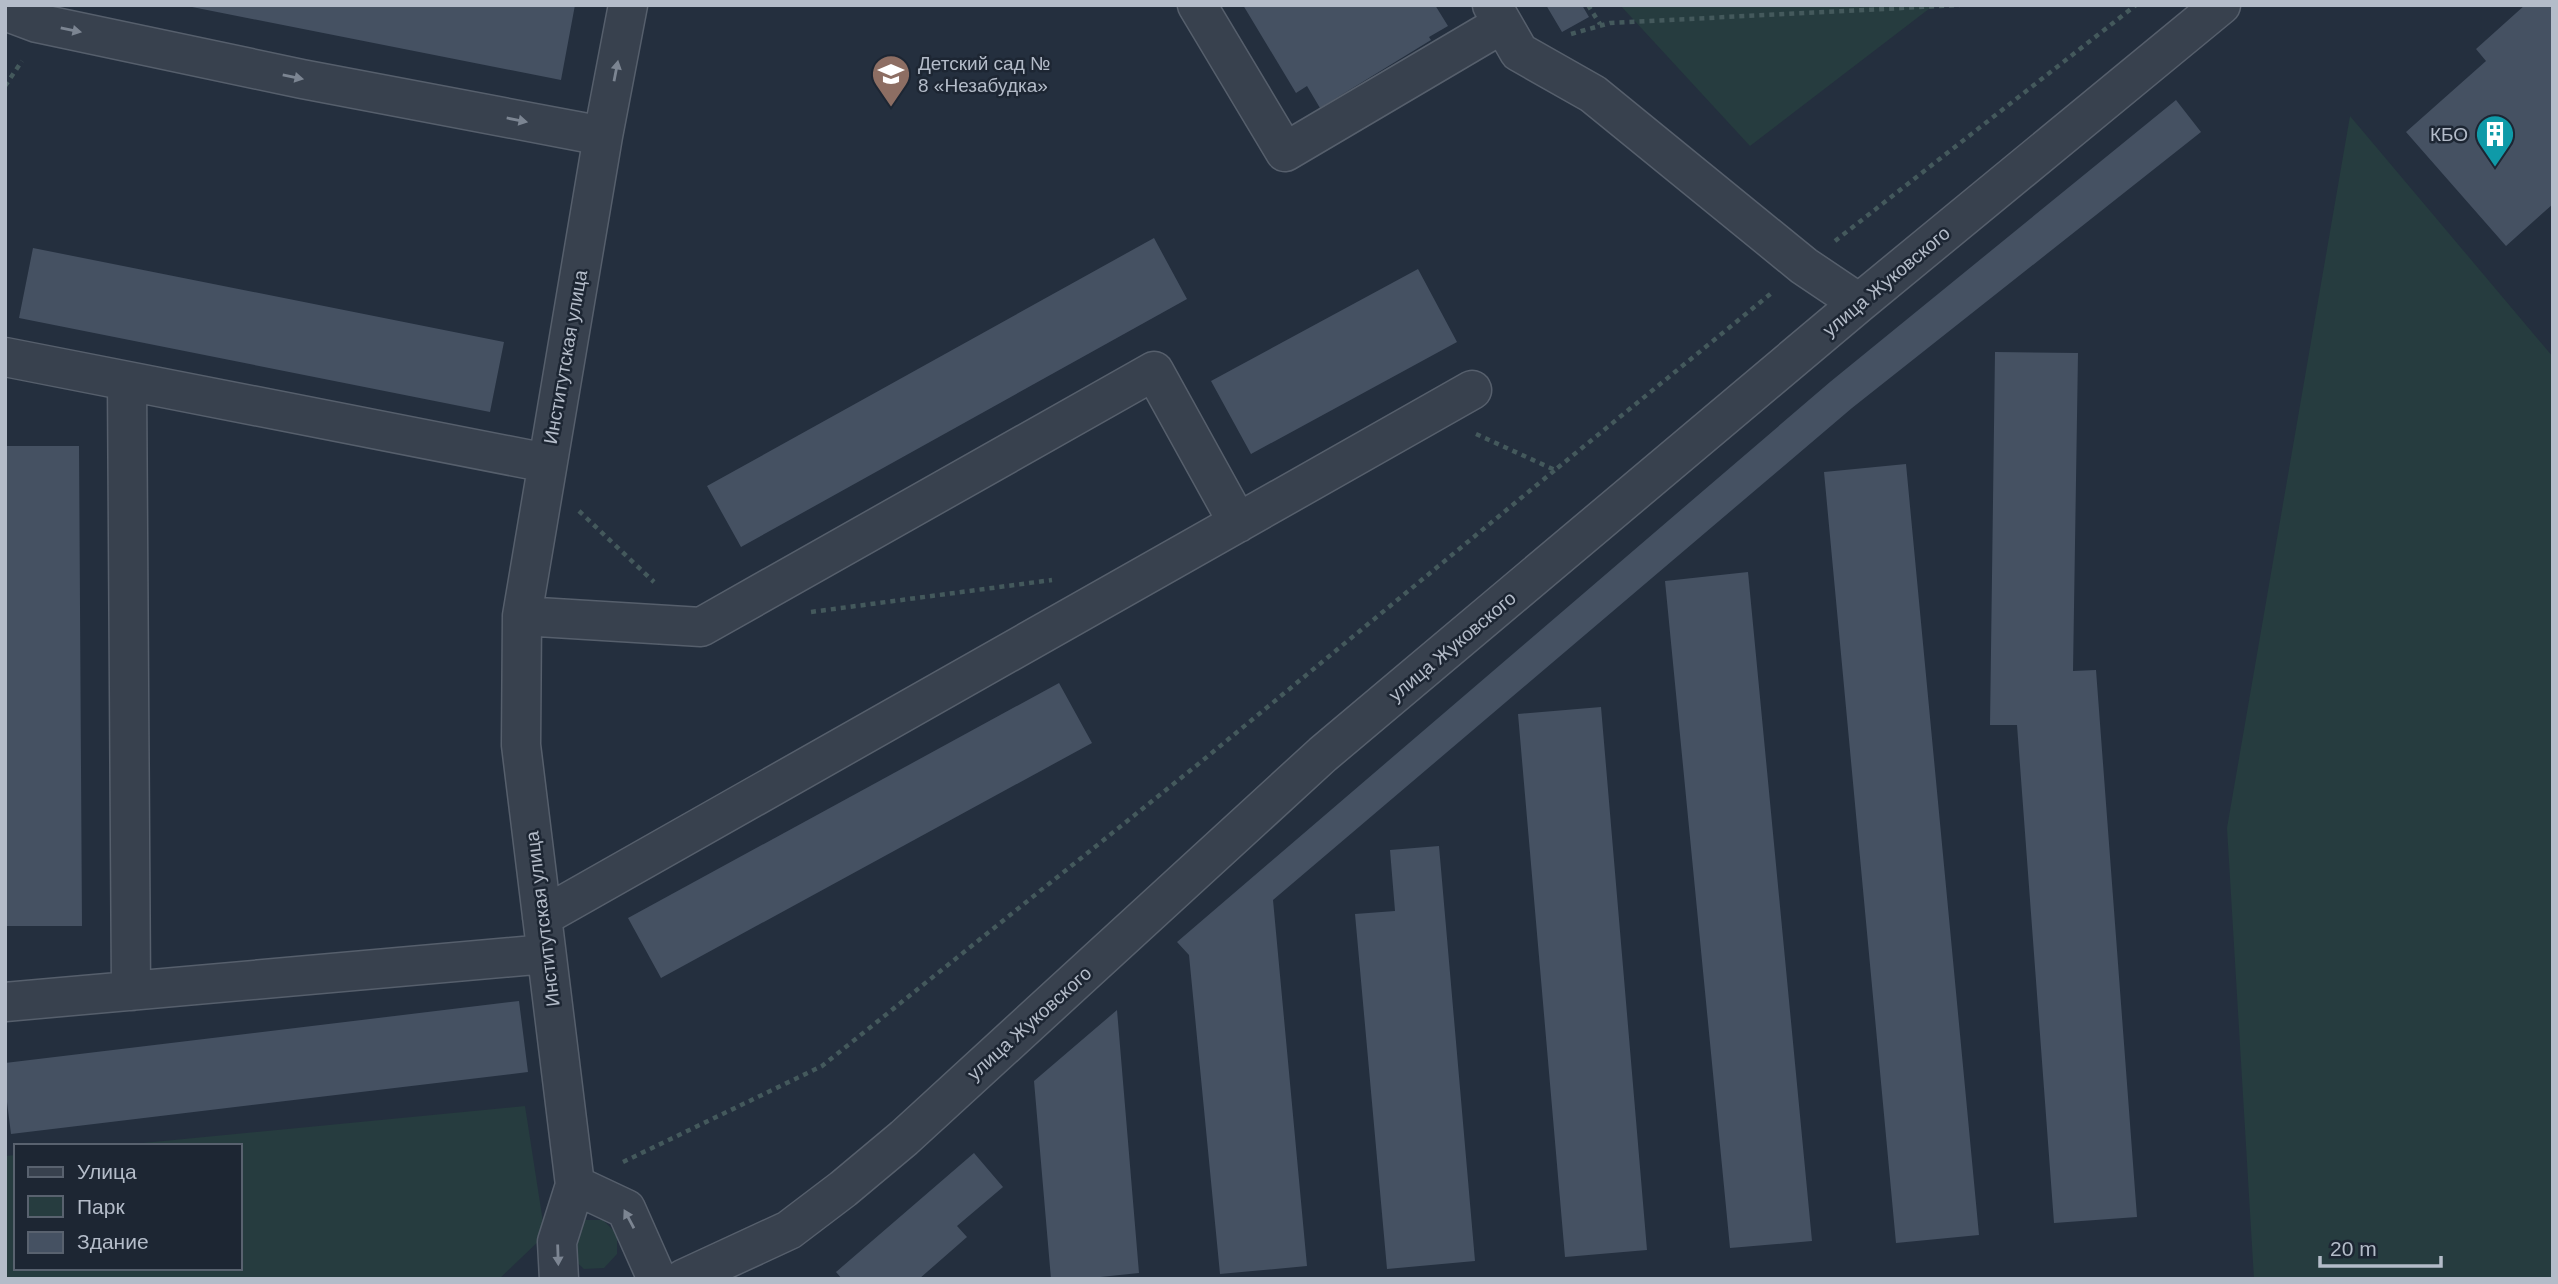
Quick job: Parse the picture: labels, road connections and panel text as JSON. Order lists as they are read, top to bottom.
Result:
{
  "streets": {
    "street": ["улица Жуковского", "Институтская улица"]
  },
  "places": {
    "school or university": ["Детский сад № 8 «Незабудка»"],
    "building": ["КБО"]
  },
  "legend": ["Улица", "Парк", "Здание"],
  "scale_bar": "20 m"
}
